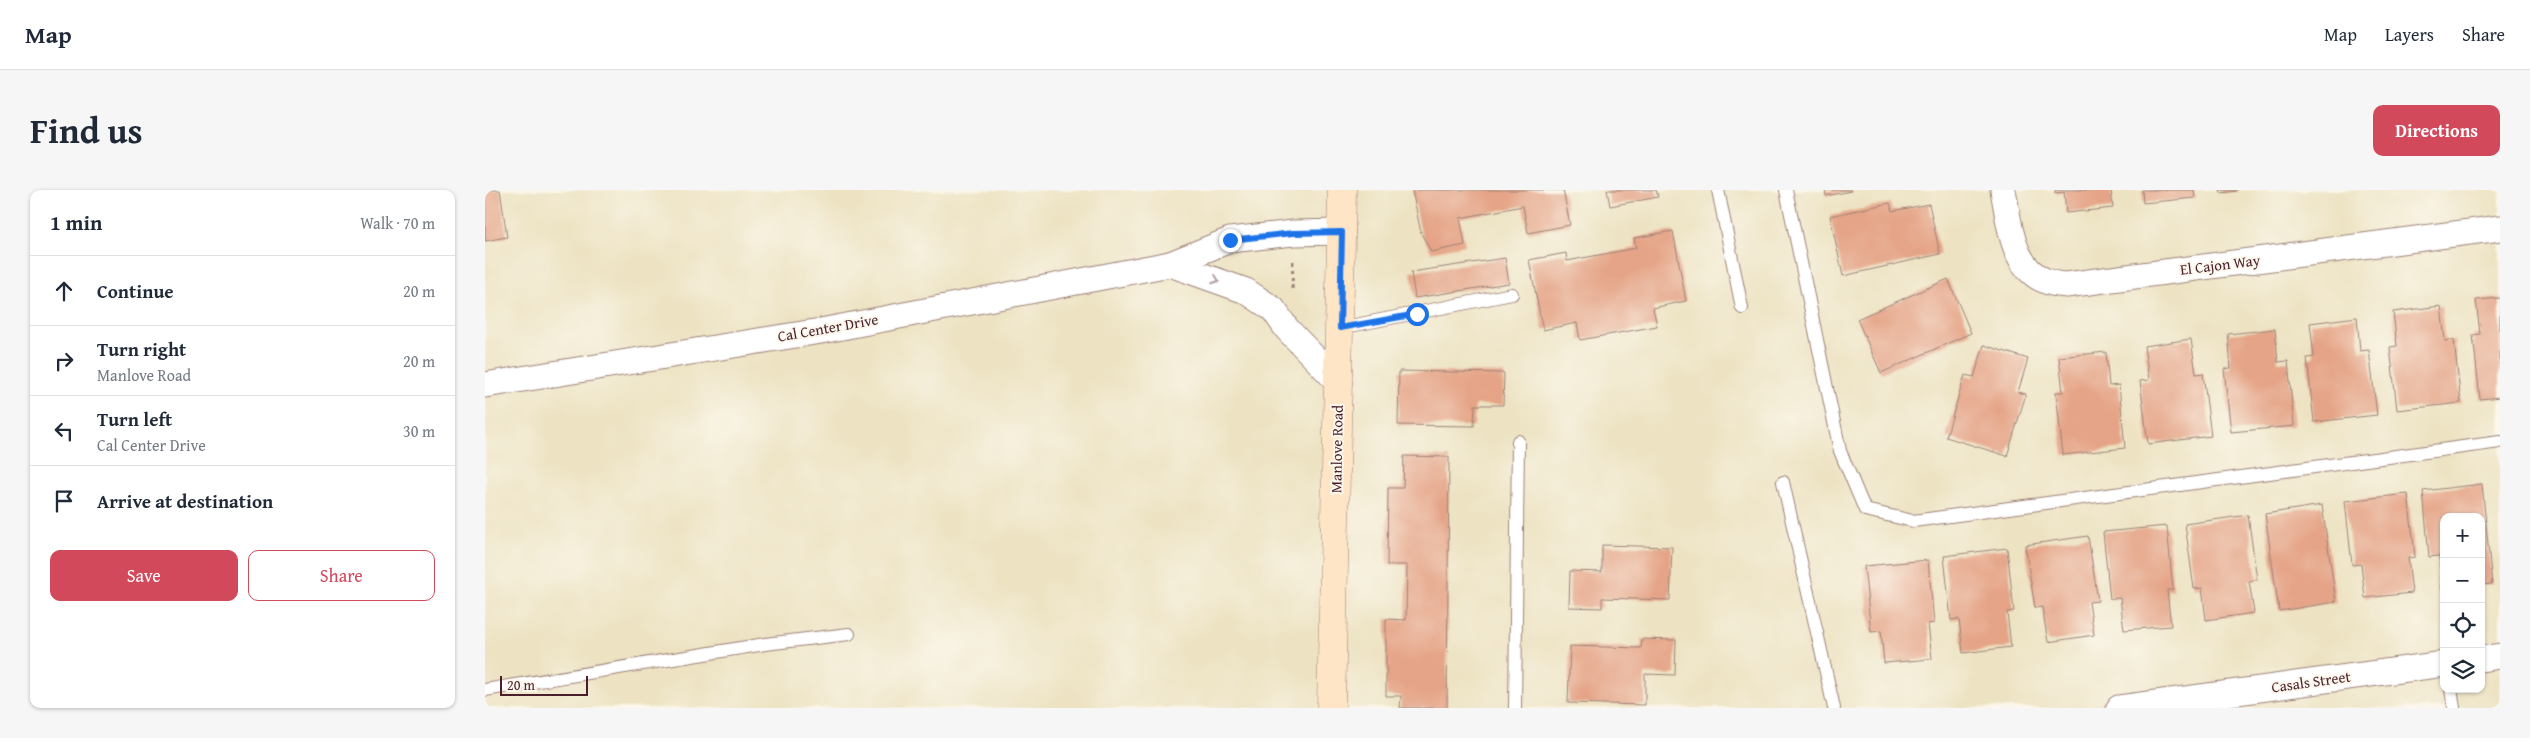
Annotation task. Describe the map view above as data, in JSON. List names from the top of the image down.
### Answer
{
  "streets": {
    "street": [
      "El Cajon Way",
      "Cal Center Drive",
      "Manlove Road",
      "Casals Street"
    ]
  },
  "crossings": [
    ["Cal Center Drive", "Manlove Road"]
  ],
  "scale_bar": "20 m",
  "page": {
    "header": "Map",
    "nav": ["Map", "Layers", "Share"],
    "title": "Find us",
    "buttons": [
      "Directions",
      ["Save", "Share"]
    ],
    "heading": ["1 min", "Walk · 70 m"],
    "list": [
      ["Continue", "20 m"],
      ["Turn right", "Manlove Road", "20 m"],
      ["Turn left", "Cal Center Drive", "30 m"],
      "Arrive at destination"
    ],
    "map_buttons": ["+", "−"],
    "scale": "20 m"
  }
}
